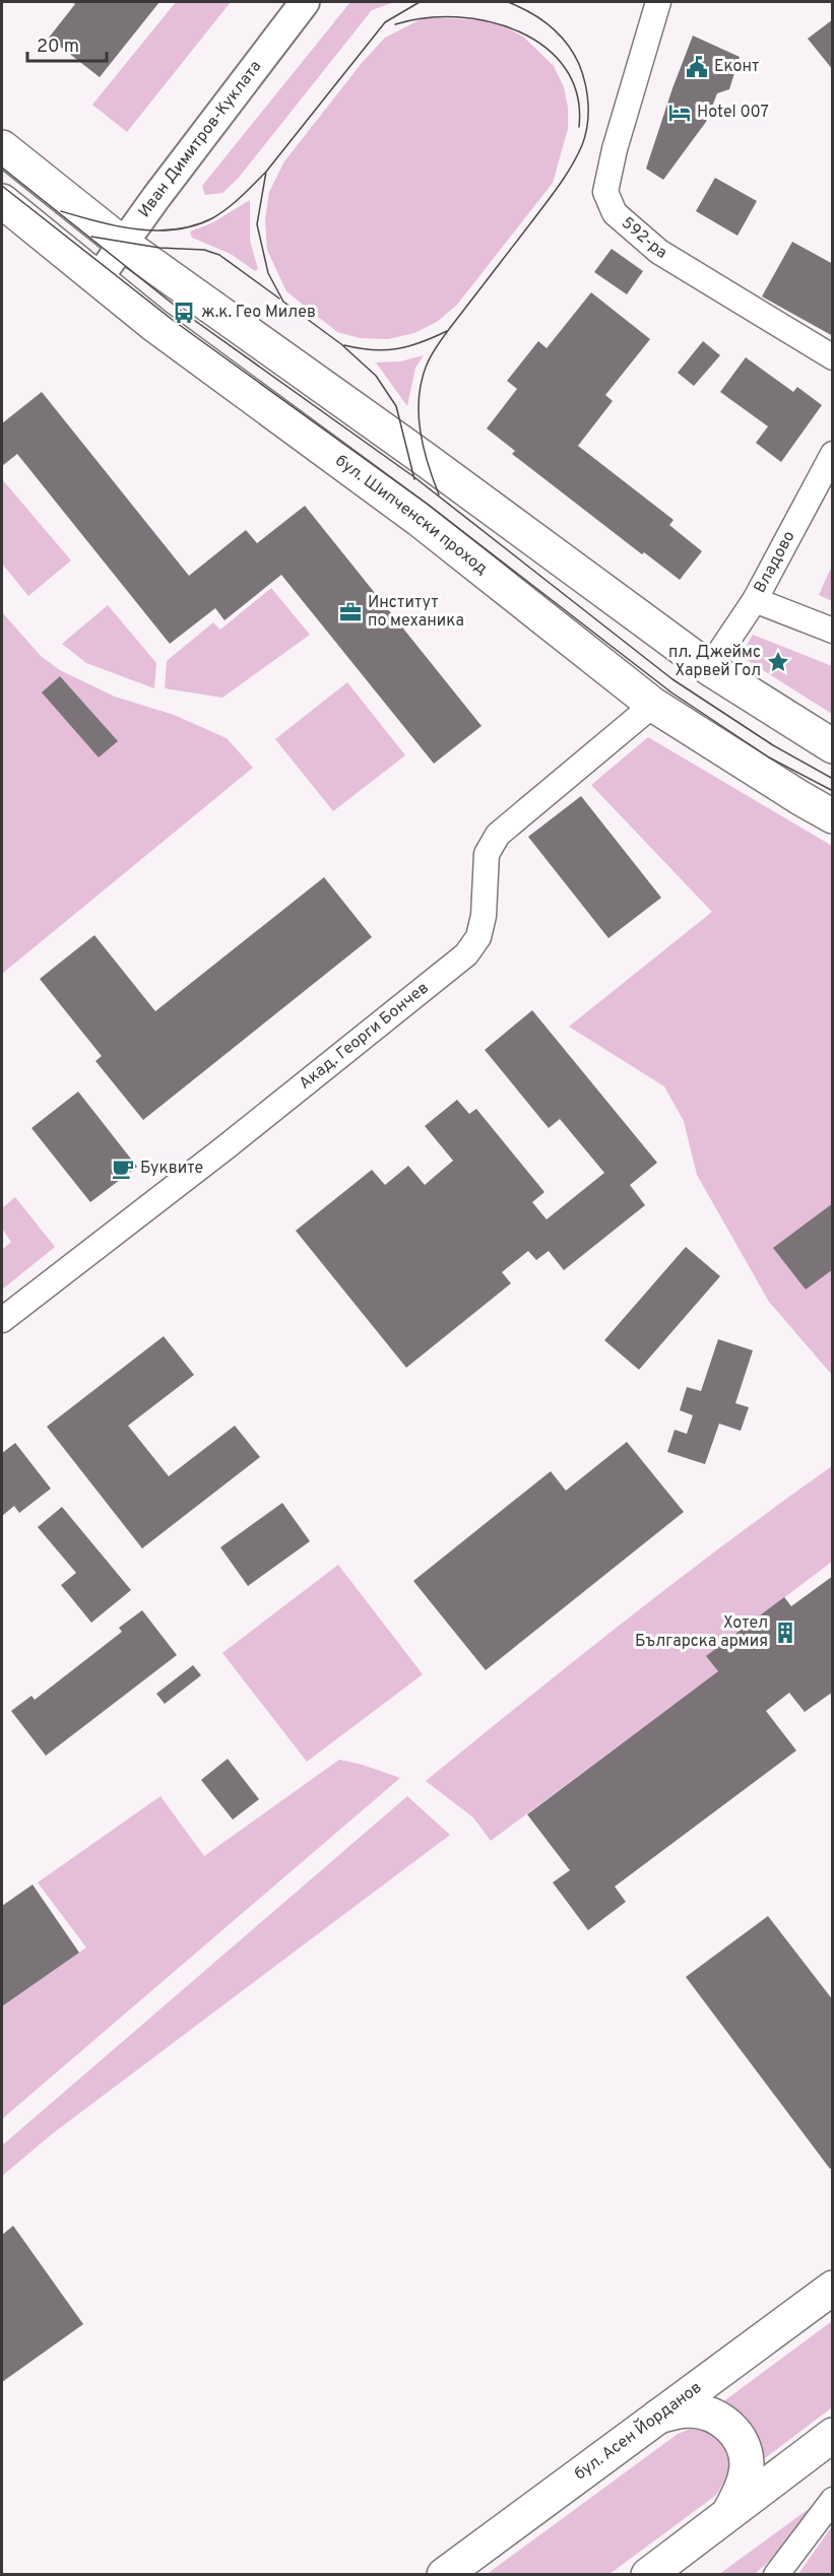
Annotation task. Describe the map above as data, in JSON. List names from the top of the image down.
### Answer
{
  "streets": {
    "main road": ["бул. Шипченски проход", "бул. Асен Йорданов"],
    "street": [
      "Иван Димитров-Куклата",
      "592-ра",
      "Владово",
      "Акад. Георги Бончев"
    ]
  },
  "crossings": [
    ["Иван Димитров-Куклата", "бул. Шипченски проход"],
    ["бул. Шипченски проход", "Акад. Георги Бончев"]
  ],
  "places": {
    "public building": ["Еконт"],
    "hotel": ["Hotel 007"],
    "bus stop": ["ж.к. Гео Милев"],
    "office": ["Институт по механика"],
    "place": ["пл. Джеймс Харвей Гол"],
    "cafe": ["Буквите"],
    "building": ["Хотел Българска армия"]
  },
  "scale_bar": "20 m"
}
